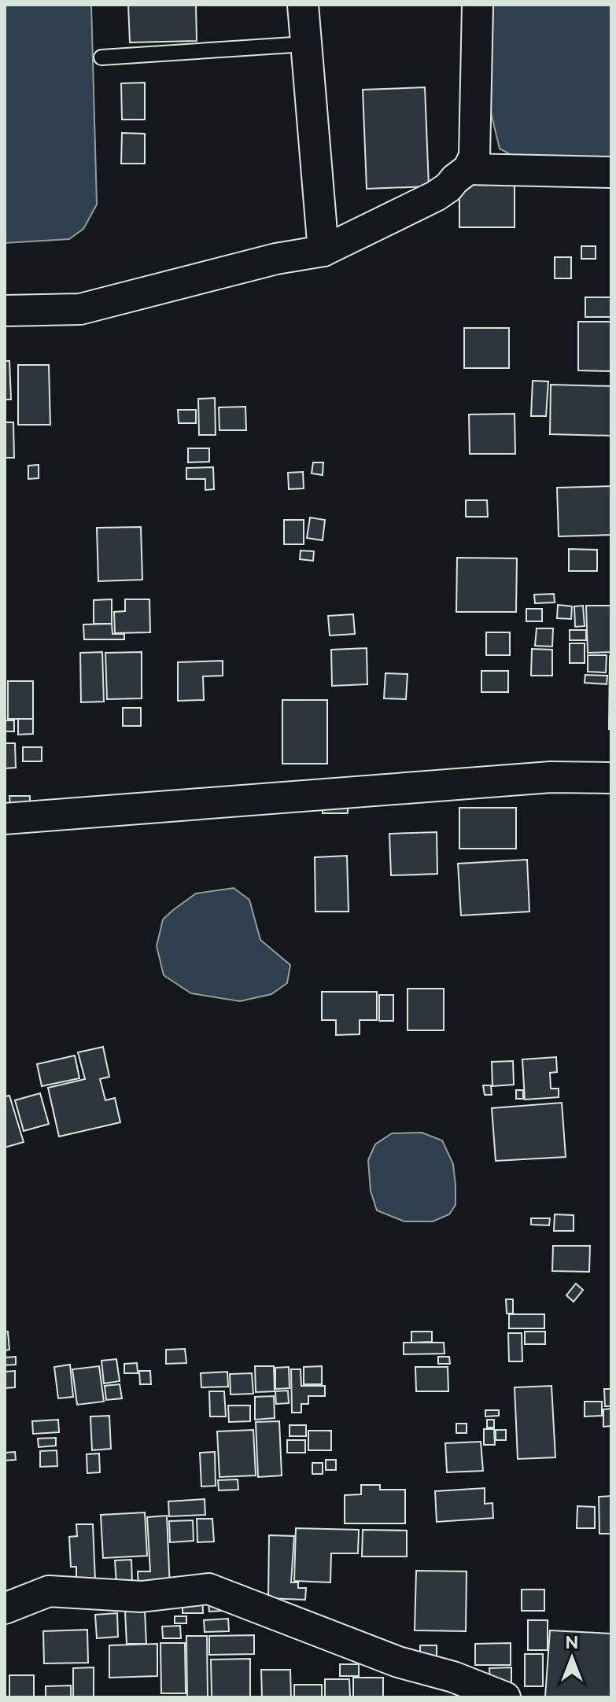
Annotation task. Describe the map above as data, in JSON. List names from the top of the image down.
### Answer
{
  "north": "top"
}
